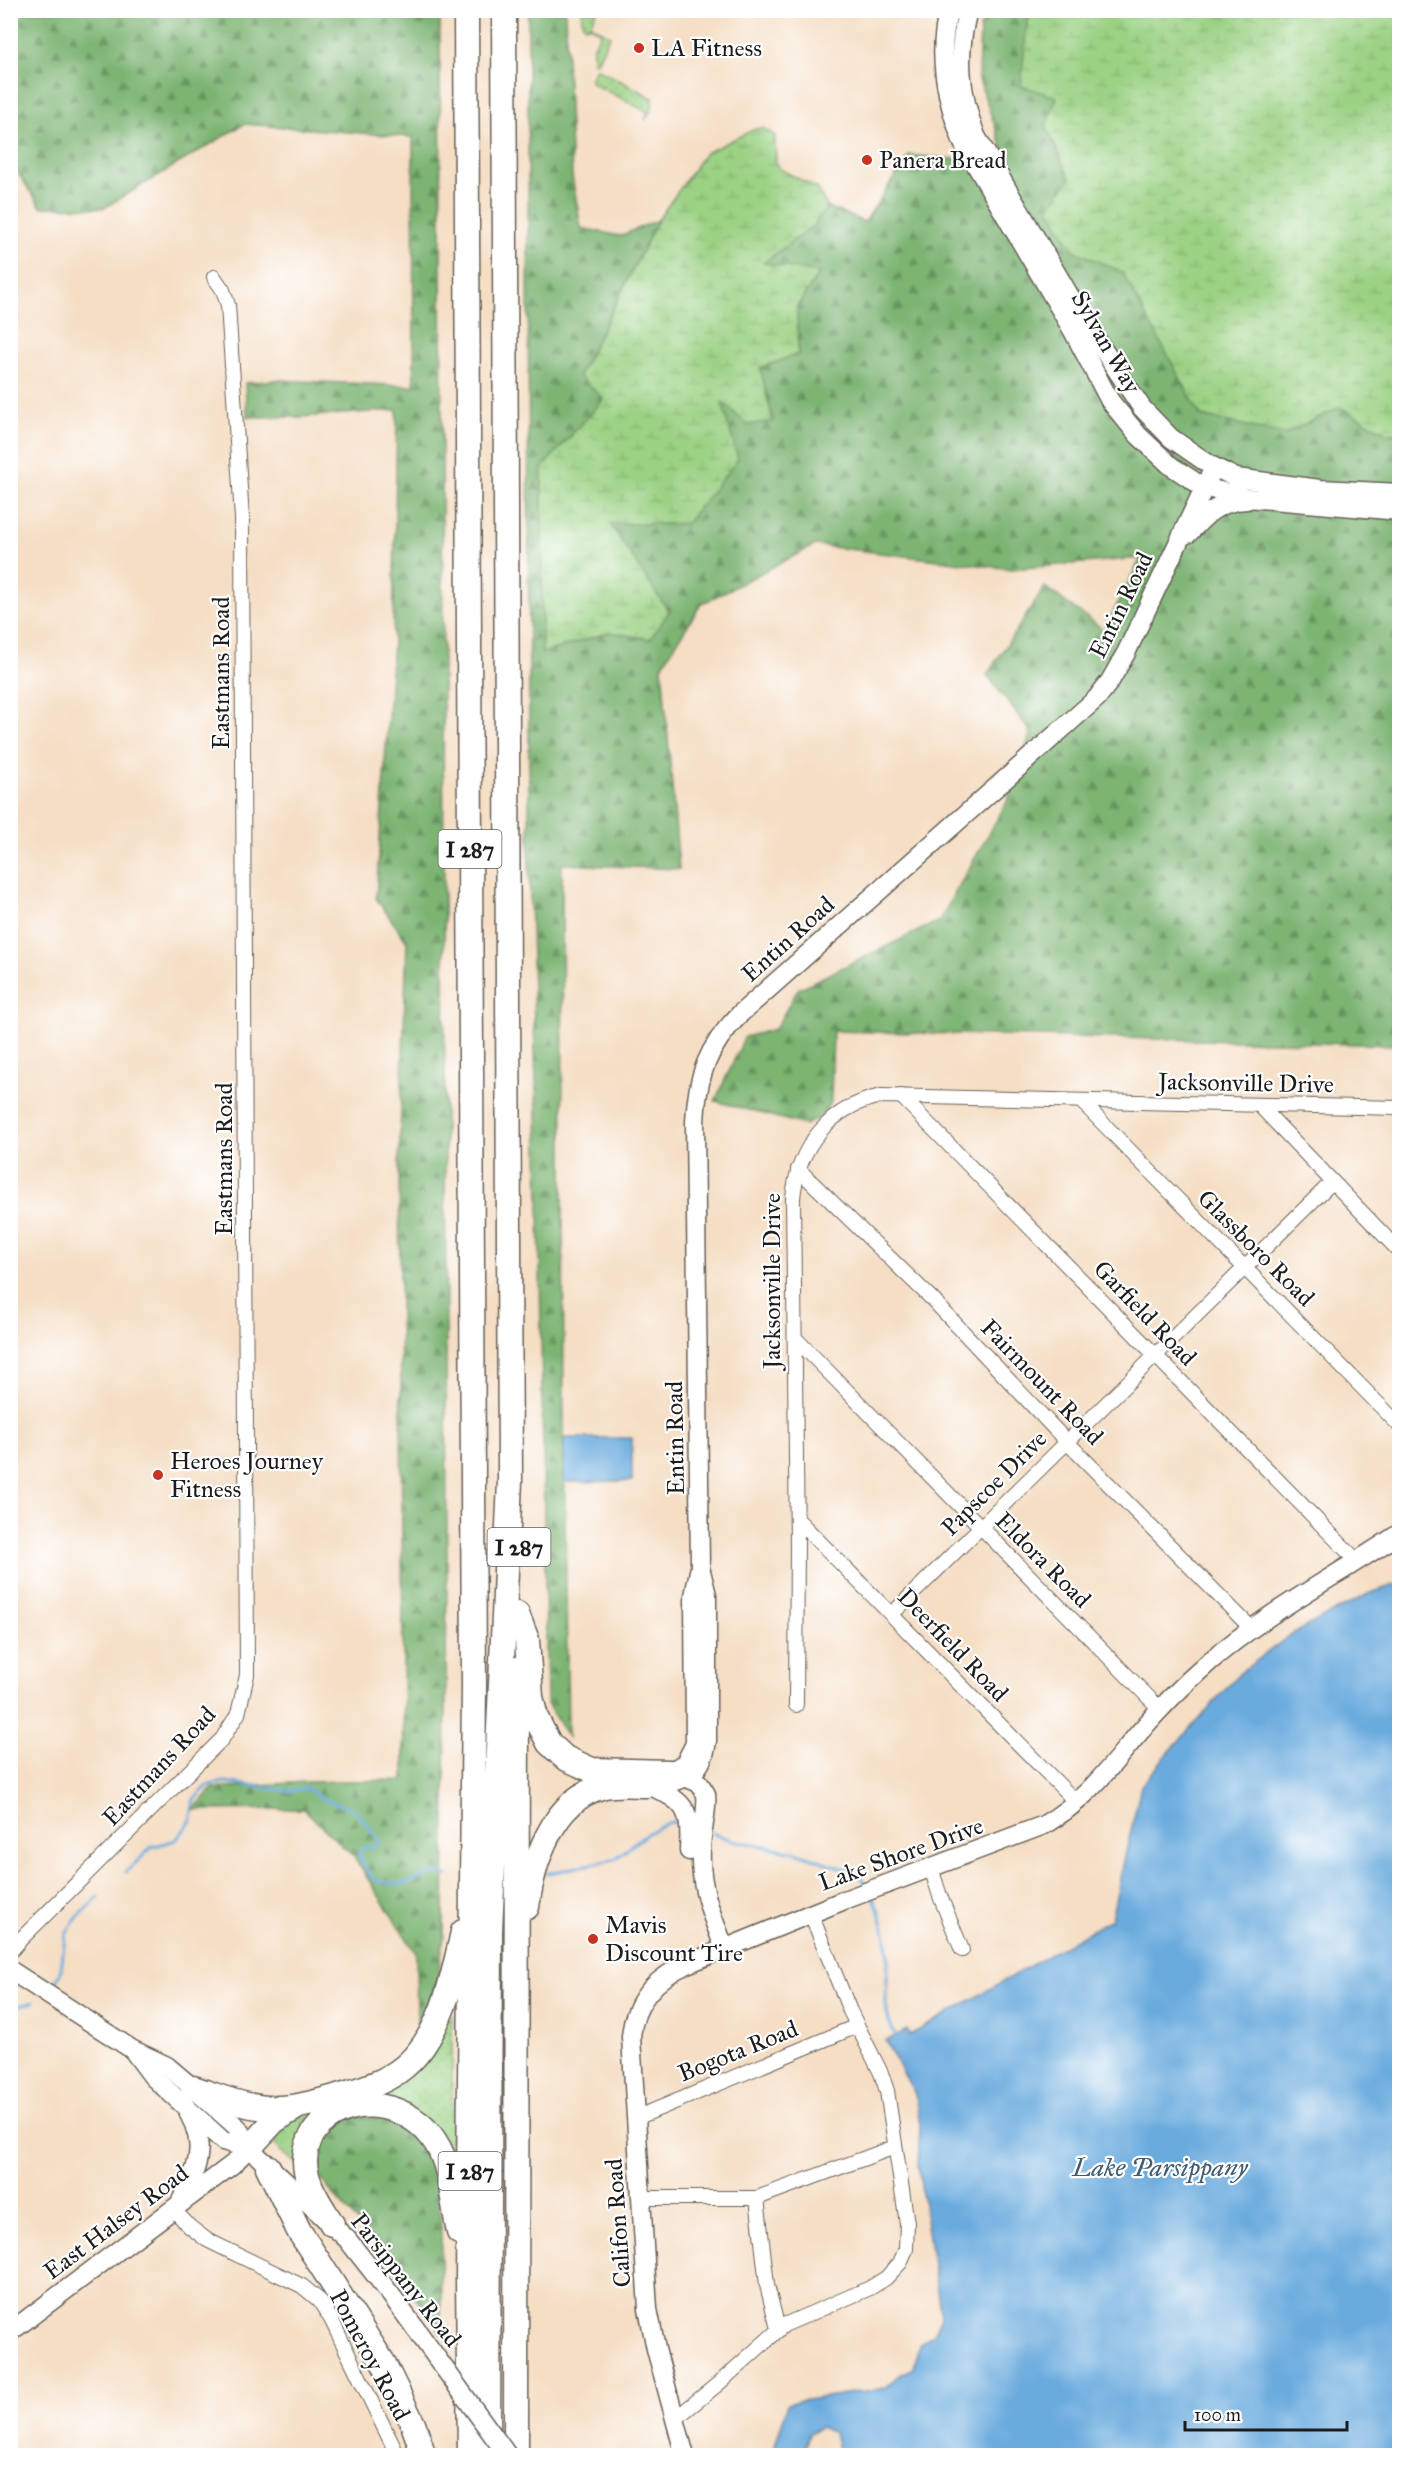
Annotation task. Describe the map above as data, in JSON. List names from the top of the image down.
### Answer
{
  "streets": {
    "highway": ["I 287"],
    "street": [
      "Sylvan Way",
      "Entin Road",
      "Eastmans Road",
      "Jacksonville Drive",
      "Glassboro Road",
      "Garfield Road",
      "Fairmount Road",
      "Papscoe Drive",
      "Eldora Road",
      "Deerfield Road",
      "Lake Shore Drive",
      "Bogota Road",
      "East Halsey Road",
      "Califon Road",
      "Parsippany Road",
      "Pomeroy Road"
    ]
  },
  "crossings": [
    ["Sylvan Way", "Entin Road"],
    ["Jacksonville Drive", "Glassboro Road"],
    ["Jacksonville Drive", "Garfield Road"],
    ["Jacksonville Drive", "Fairmount Road"],
    ["Jacksonville Drive", "Eldora Road"],
    ["Jacksonville Drive", "Deerfield Road"],
    ["Glassboro Road", "Papscoe Drive"],
    ["Garfield Road", "Papscoe Drive"],
    ["Garfield Road", "Lake Shore Drive"],
    ["Fairmount Road", "Papscoe Drive"],
    ["Fairmount Road", "Lake Shore Drive"],
    ["Papscoe Drive", "Eldora Road"],
    ["Papscoe Drive", "Deerfield Road"],
    ["Eldora Road", "Lake Shore Drive"],
    ["Deerfield Road", "Lake Shore Drive"],
    ["Lake Shore Drive", "Bogota Road"],
    ["Lake Shore Drive", "Califon Road"],
    ["Bogota Road", "Califon Road"],
    ["East Halsey Road", "Parsippany Road"],
    ["East Halsey Road", "Pomeroy Road"]
  ],
  "water": ["Lake Parsippany"],
  "places": [
    "LA Fitness",
    "Panera Bread",
    "Heroes Journey Fitness",
    "Mavis Discount Tire"
  ],
  "scale_bar": "100 m"
}
